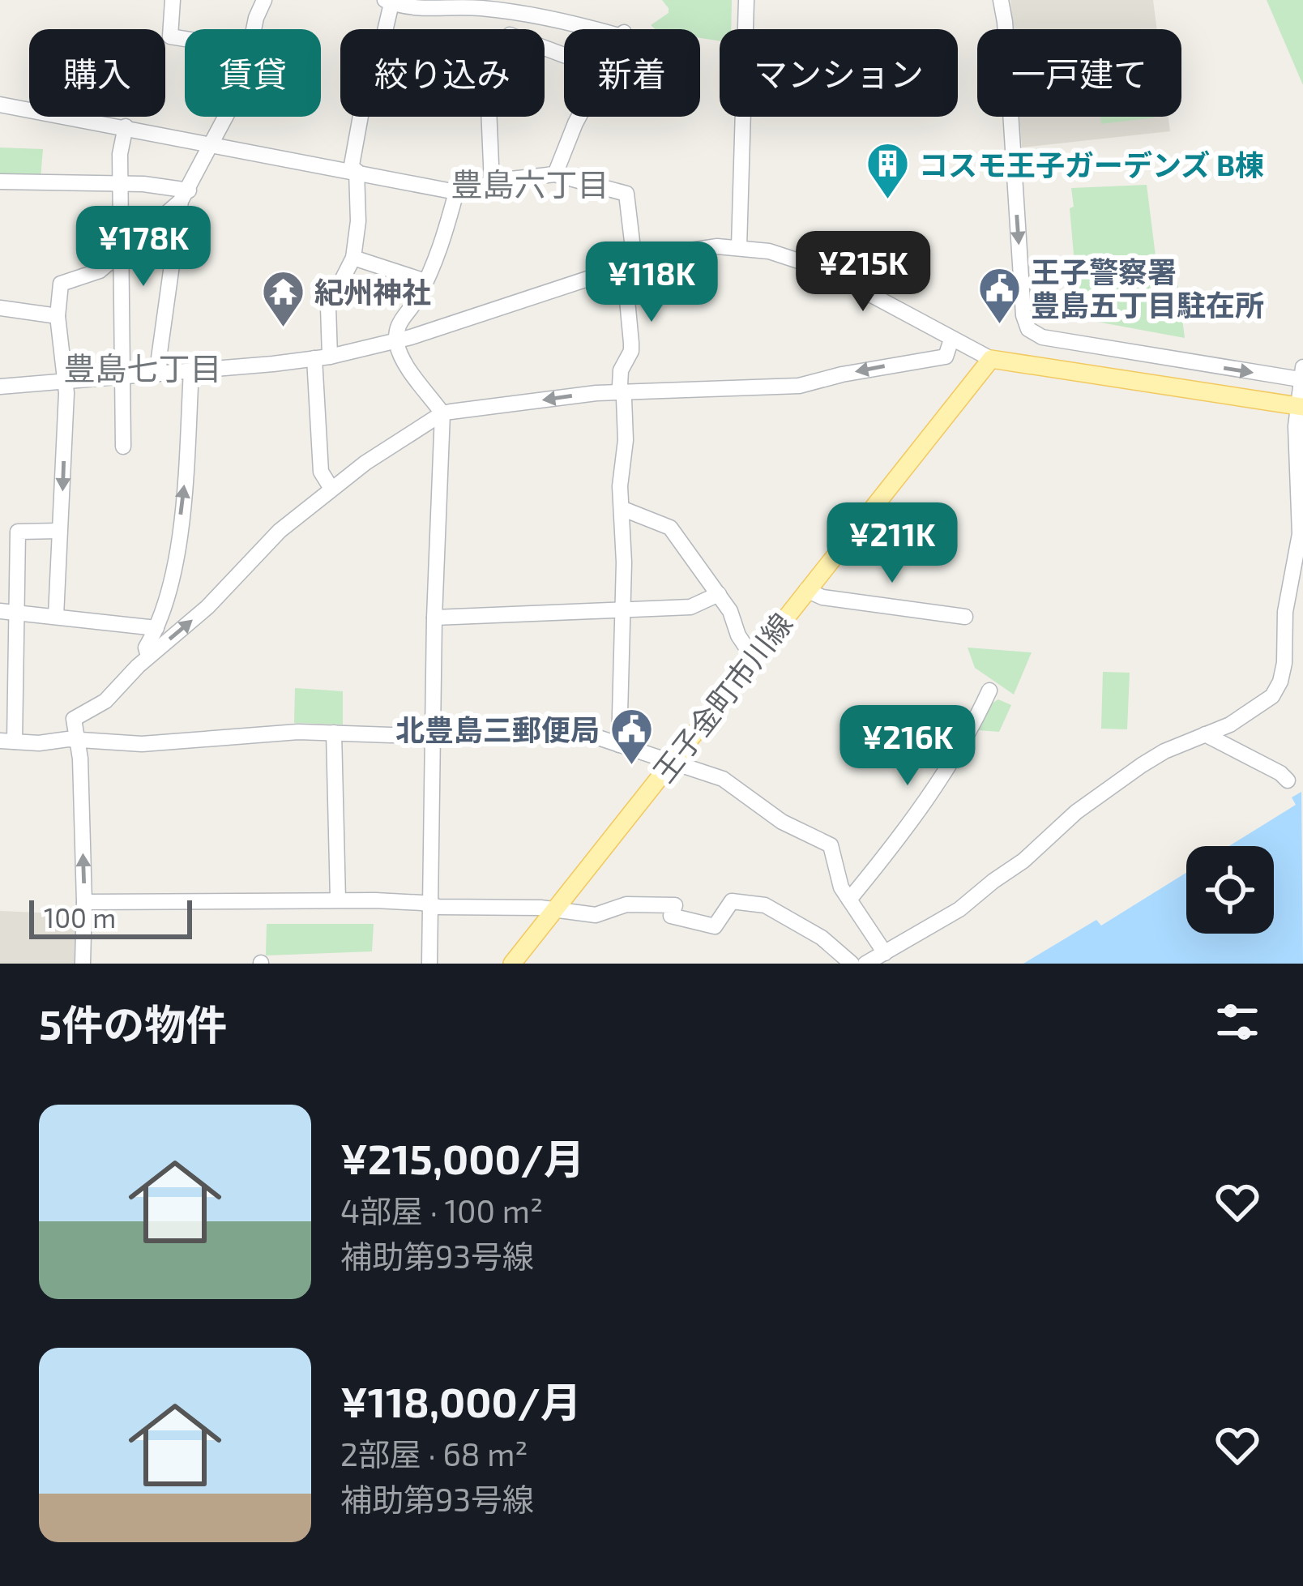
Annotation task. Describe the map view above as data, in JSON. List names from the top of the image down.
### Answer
{
  "streets": {
    "main road": ["王子金町市川線"]
  },
  "districts": ["豊島六丁目", "豊島七丁目"],
  "places": {
    "building": ["コスモ王子ガーデンズ B棟"],
    "public building": ["王子警察署 豊島五丁目駐在所", "北豊島三郵便局"],
    "temple": ["紀州神社"]
  },
  "scale_bar": "100 m",
  "page": {
    "chip": [
      "購入",
      "賃貸",
      "絞り込み",
      "新着",
      "マンション",
      "一戸建て"
    ],
    "price": [
      "¥178K",
      "¥215K",
      "¥118K",
      "¥211K",
      "¥216K"
    ],
    "scale": "100 m",
    "heading": "5件の物件",
    "list": [
      {
        "name": "¥215,000/月",
        "note": "4部屋 · 100 m² · 補助第93号線"
      },
      {
        "name": "¥118,000/月",
        "note": "2部屋 · 68 m² · 補助第93号線"
      }
    ]
  }
}
